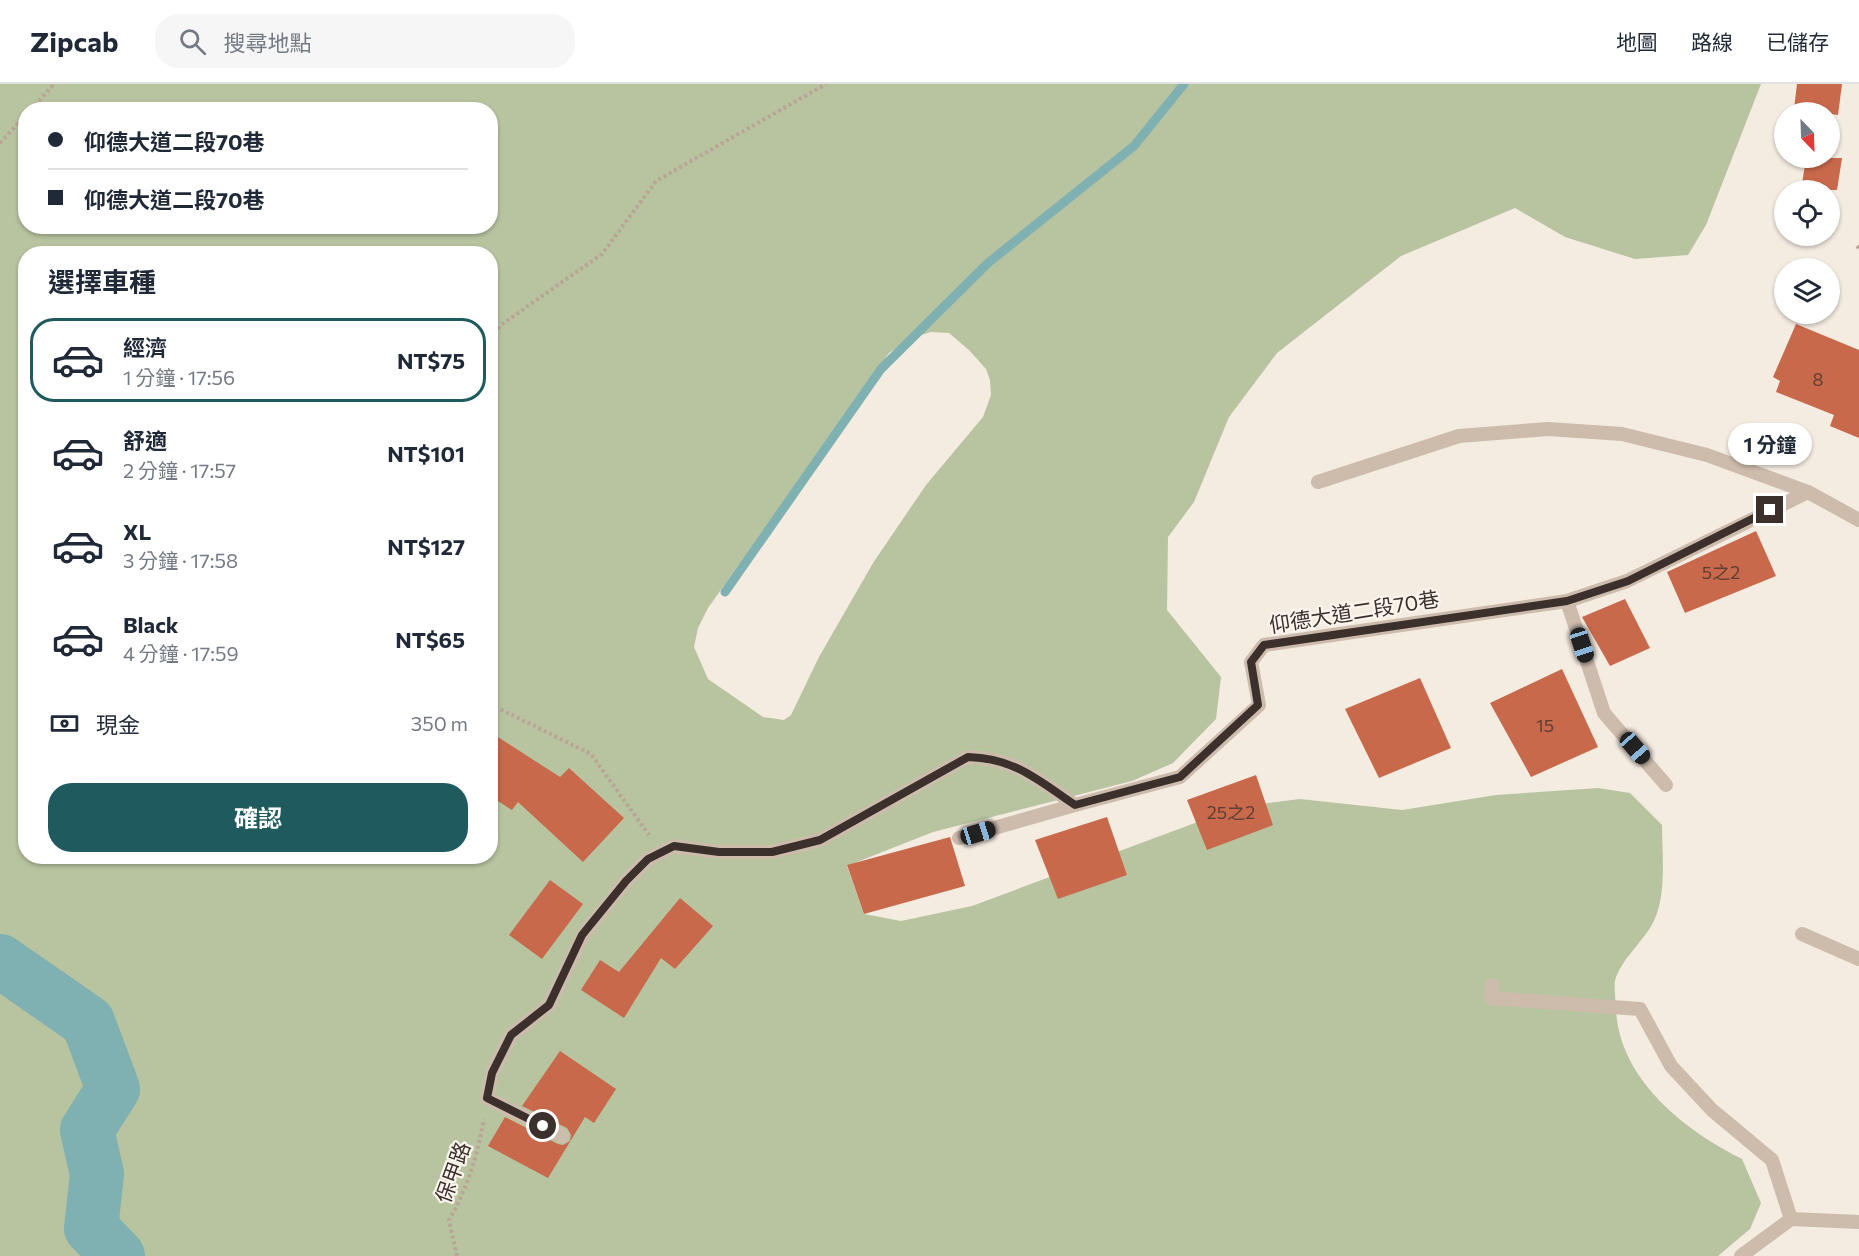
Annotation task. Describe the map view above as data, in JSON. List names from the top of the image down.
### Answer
{
  "streets": {
    "lane": ["仰德大道二段70巷"],
    "path": ["保甲路"]
  },
  "house_numbers": [
    "8",
    "5之2",
    "15",
    "25之2"
  ],
  "north": "bottom right",
  "page": {
    "header": "Zipcab",
    "search": "搜尋地點",
    "nav": ["地圖", "路線", "已儲存"],
    "banner": ["仰德大道二段70巷", "仰德大道二段70巷"],
    "heading": "選擇車種",
    "list": [
      {
        "name": "經濟",
        "note": "1 分鐘 · 17:56",
        "value": "NT$75"
      },
      {
        "name": "舒適",
        "note": "2 分鐘 · 17:57",
        "value": "NT$101"
      },
      {
        "name": "XL",
        "note": "3 分鐘 · 17:58",
        "value": "NT$127"
      },
      {
        "name": "Black",
        "note": "4 分鐘 · 17:59",
        "value": "NT$65"
      }
    ],
    "bubble": "1 分鐘",
    "pay": ["現金", "350 m"],
    "buttons": "確認"
  }
}
